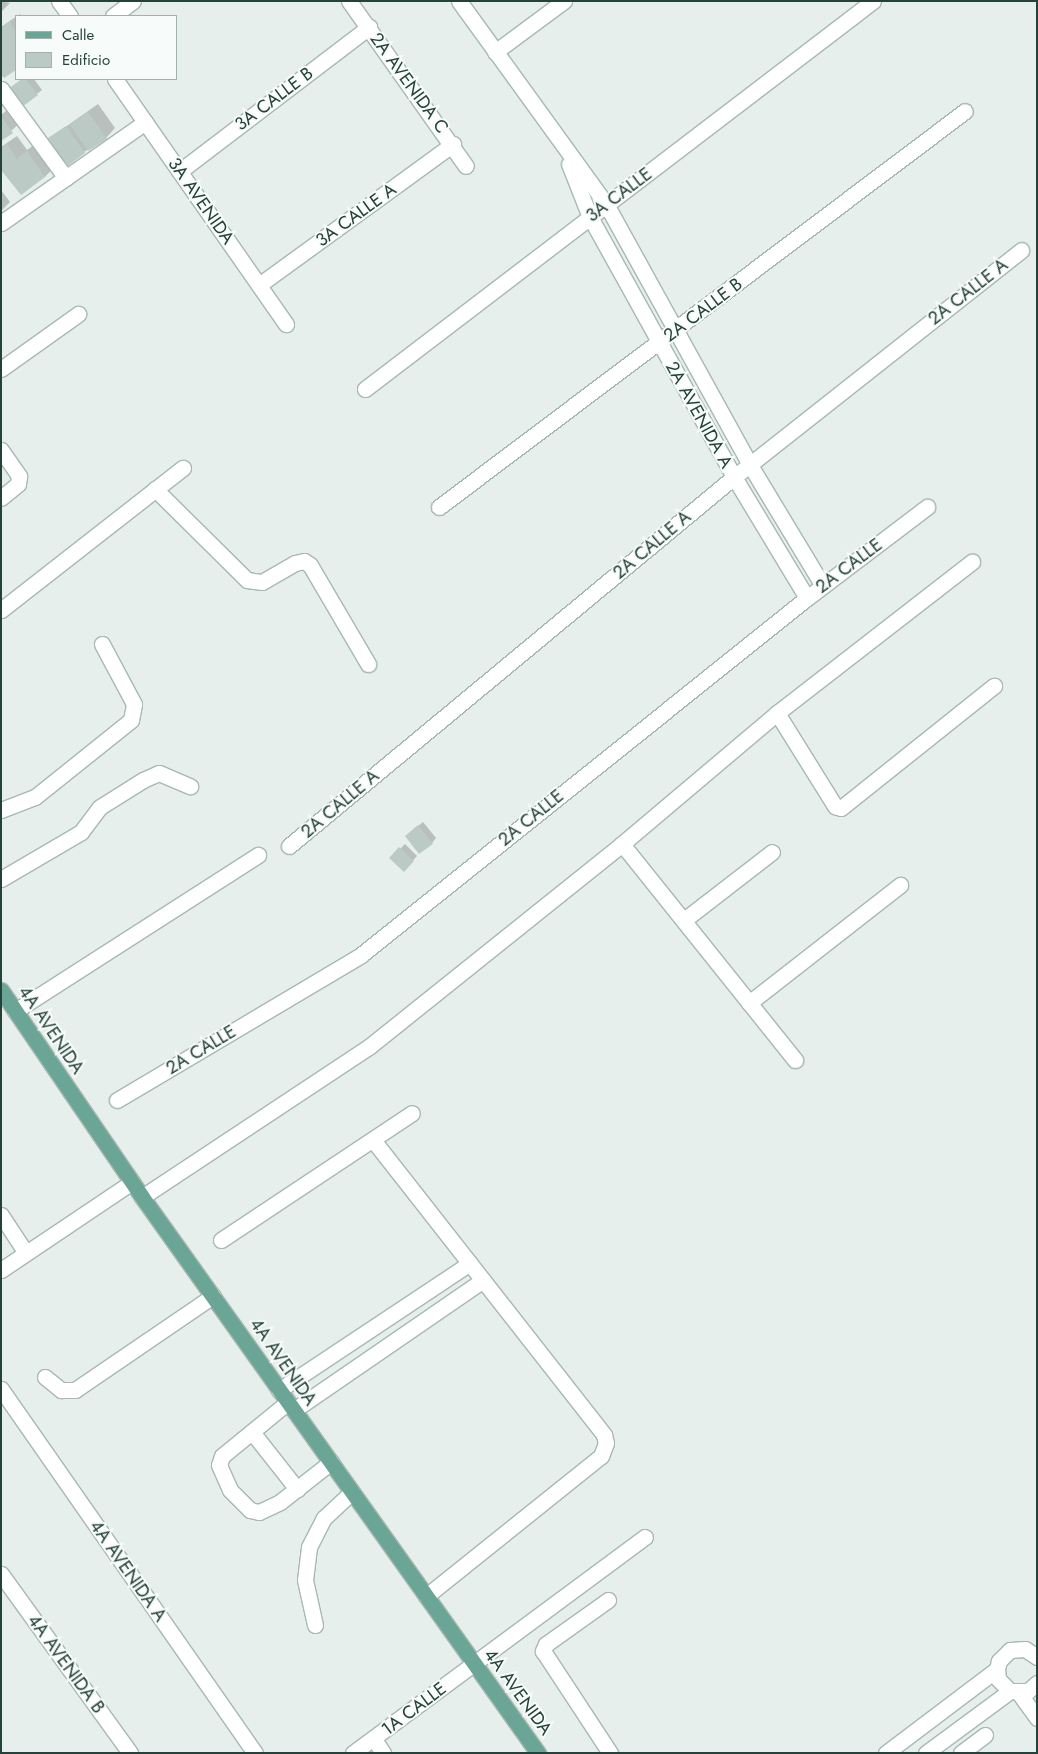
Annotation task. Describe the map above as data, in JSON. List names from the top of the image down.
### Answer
{
  "streets": {
    "main road": ["4A AVENIDA"],
    "street": [
      "2A AVENIDA C",
      "3A CALLE B",
      "3A CALLE",
      "3A AVENIDA",
      "3A CALLE A",
      "2A CALLE A",
      "2A CALLE B",
      "2A AVENIDA A",
      "2A CALLE",
      "4A AVENIDA A",
      "4A AVENIDA B",
      "1A CALLE"
    ]
  },
  "crossings": [
    ["2A AVENIDA C", "3A CALLE B"],
    ["2A AVENIDA C", "3A CALLE A"],
    ["3A CALLE B", "3A AVENIDA"],
    ["3A CALLE", "2A AVENIDA A"],
    ["3A AVENIDA", "3A CALLE A"],
    ["2A CALLE A", "2A AVENIDA A"],
    ["2A CALLE B", "2A AVENIDA A"],
    ["2A AVENIDA A", "2A CALLE"],
    ["4A AVENIDA", "1A CALLE"]
  ],
  "legend": ["Calle", "Edificio"]
}
